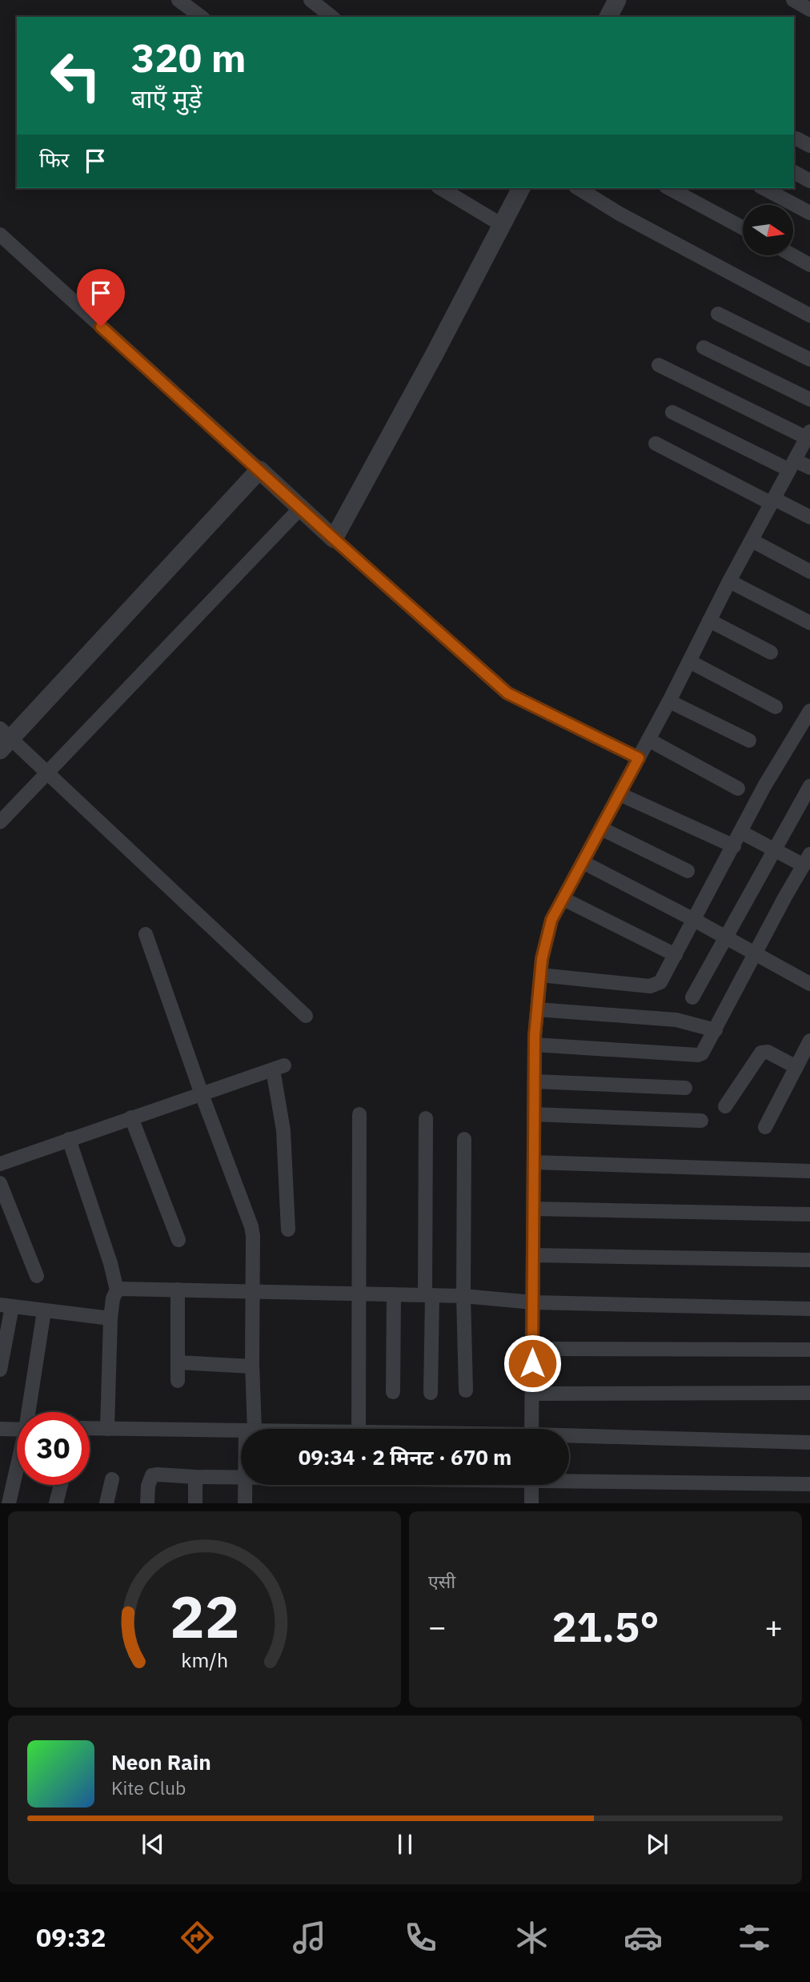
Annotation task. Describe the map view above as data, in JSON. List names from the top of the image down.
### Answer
{
  "north": "right",
  "page": {
    "turn": ["320 m", "बाएँ मुड़ें"],
    "then": "फिर",
    "limit": "30",
    "trip": "09:34 · 2 मिनट · 670 m",
    "tile": "एसी",
    "heat": ["−", "21.5°", "+"],
    "song": ["Neon Rain", "Kite Club"],
    "tabs": "09:32",
    "gauge": ["22", "km/h"]
  }
}
